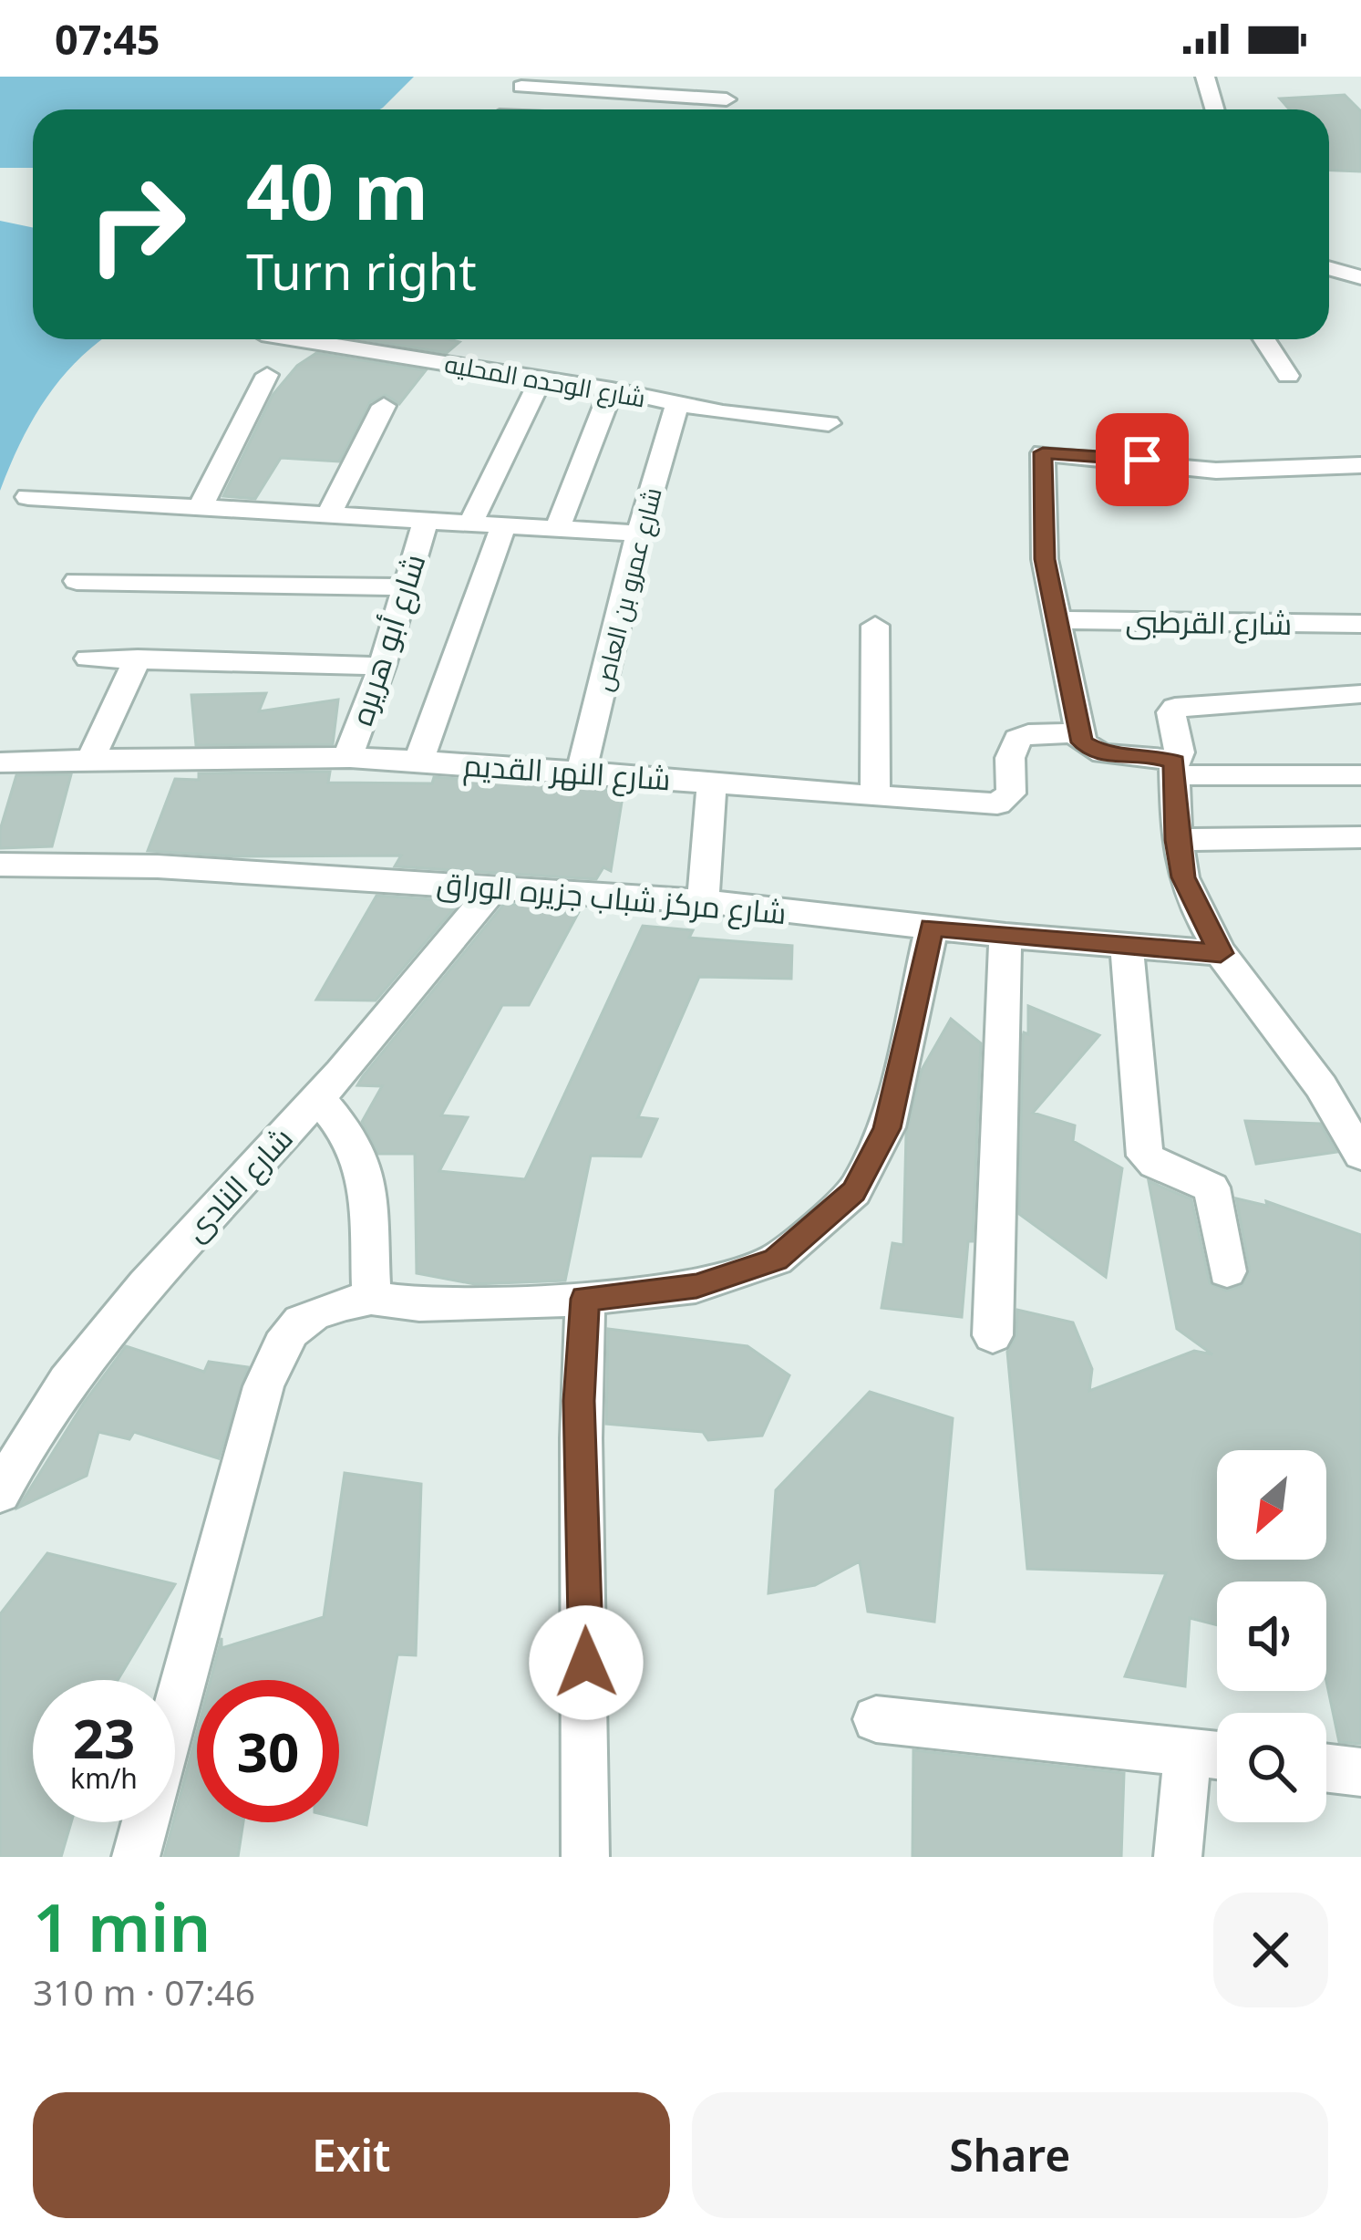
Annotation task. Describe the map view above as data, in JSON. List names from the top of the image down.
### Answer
{
  "streets": {
    "street": [
      "شارع الوحده المحليه",
      "شارع عمرو بن العاص",
      "شارع القرطبى",
      "شارع أبو هريره",
      "شارع النهر القديم",
      "شارع مركز شباب جزيره الوراق",
      "شارع النادى"
    ]
  },
  "crossings": [
    ["شارع الوحده المحليه", "شارع عمرو بن العاص"],
    ["شارع عمرو بن العاص", "شارع النهر القديم"],
    ["شارع أبو هريره", "شارع النهر القديم"],
    ["شارع مركز شباب جزيره الوراق", "شارع النادى"]
  ],
  "north": "bottom left",
  "page": {
    "status": "07:45",
    "turn": ["40 m", "Turn right"],
    "speed": "23 km/h",
    "limit": "30",
    "heading": ["1 min", "310 m · 07:46"],
    "buttons": ["Exit", "Share"]
  }
}
